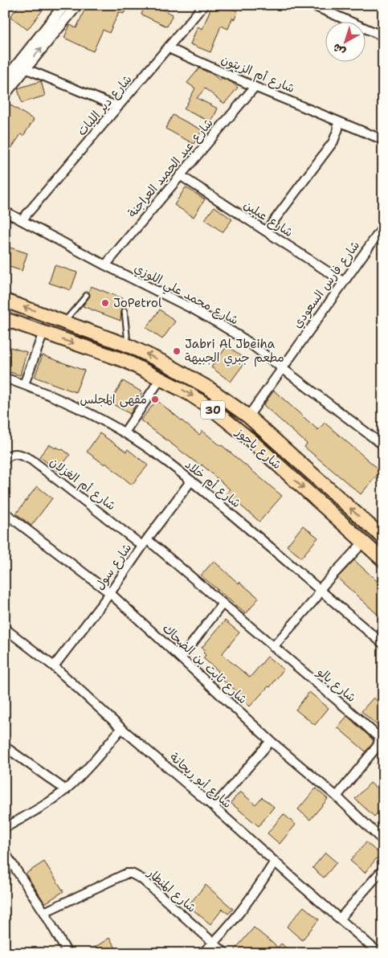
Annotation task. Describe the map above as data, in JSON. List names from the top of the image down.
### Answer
{
  "streets": {
    "main road": ["30", "شارع ياجوز"],
    "street": [
      "شارع أم الزيتون",
      "شارع دير الليات",
      "شارع عبد الحميد العراجنة",
      "شارع عبلين",
      "شارع فارس السعودي",
      "شارع محمد علي اللوزي",
      "شارع أم الغزلان",
      "شارع أم خلاد",
      "شارع سول",
      "شارع ثابت بن الضحاك",
      "شارع يالو",
      "شارع أبو ريحانة",
      "شارع المنطار"
    ]
  },
  "crossings": [
    ["شارع أم الزيتون", "شارع دير الليات"],
    ["شارع أم الزيتون", "شارع عبد الحميد العراجنة"],
    ["شارع دير الليات", "شارع محمد علي اللوزي"],
    ["شارع عبد الحميد العراجنة", "شارع عبلين"],
    ["شارع عبد الحميد العراجنة", "شارع محمد علي اللوزي"],
    ["شارع عبلين", "شارع فارس السعودي"],
    ["شارع فارس السعودي", "شارع محمد علي اللوزي"],
    ["شارع فارس السعودي", "شارع ياجوز"],
    ["شارع أم الغزلان", "شارع سول"],
    ["شارع أم الغزلان", "شارع يالو"],
    ["شارع أم خلاد", "شارع سول"],
    ["شارع سول", "شارع ثابت بن الضحاك"],
    ["شارع سول", "شارع يالو"],
    ["شارع سول", "شارع أبو ريحانة"],
    ["شارع ثابت بن الضحاك", "شارع يالو"]
  ],
  "places": ["JoPetrol", "Jabri Al Jbeiha مطعم جبري الجبيهة", "مقهى المجلس"],
  "north": "bottom left"
}
